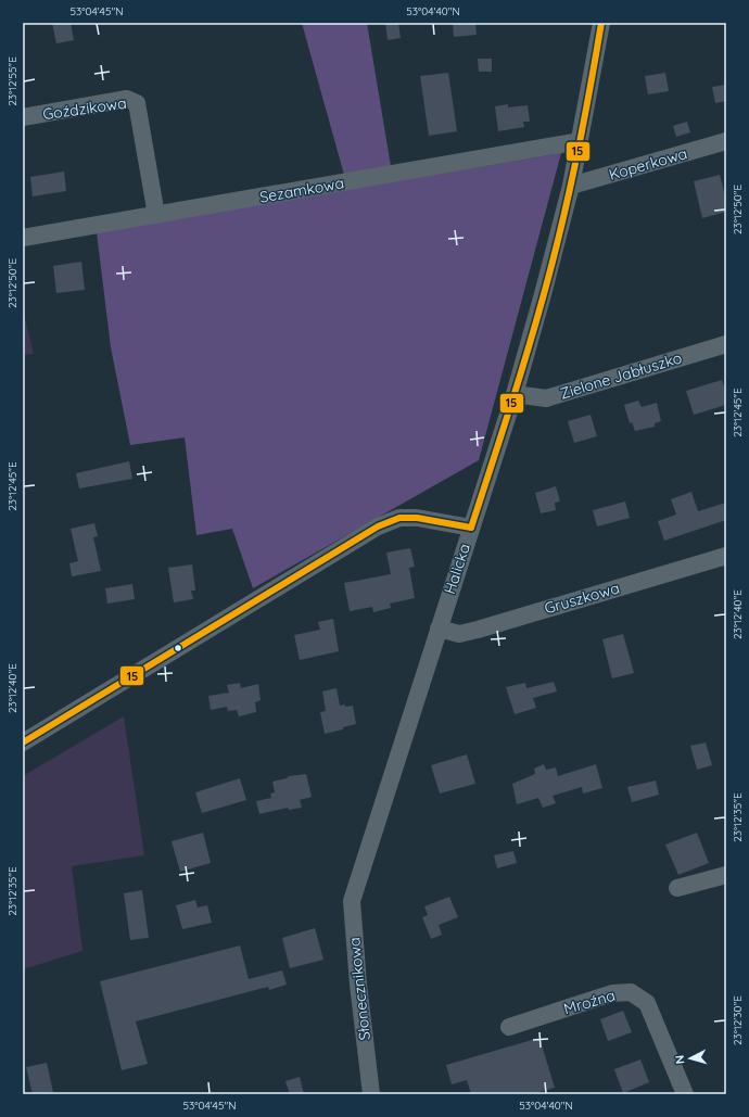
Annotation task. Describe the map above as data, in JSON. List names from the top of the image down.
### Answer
{
  "streets": {
    "street": [
      "Goździkowa",
      "Koperkowa",
      "Sezamkowa",
      "Zielone Jabłuszko",
      "Halicka",
      "Gruszkowa",
      "Słonecznikowa",
      "Mroźna"
    ]
  },
  "crossings": [
    ["Goździkowa", "Sezamkowa"],
    ["Koperkowa", "Halicka"],
    ["Sezamkowa", "Halicka"],
    ["Zielone Jabłuszko", "Halicka"],
    ["Halicka", "Gruszkowa"],
    ["Halicka", "Słonecznikowa"]
  ],
  "lines": ["transit line 15"],
  "north": "left",
  "coordinates": [
    "53°04'45\"N",
    "53°04'40\"N",
    "23°12'55\"E",
    "23°12'50\"E",
    "23°12'45\"E",
    "23°12'40\"E",
    "23°12'35\"E",
    "23°12'30\"E"
  ]
}
